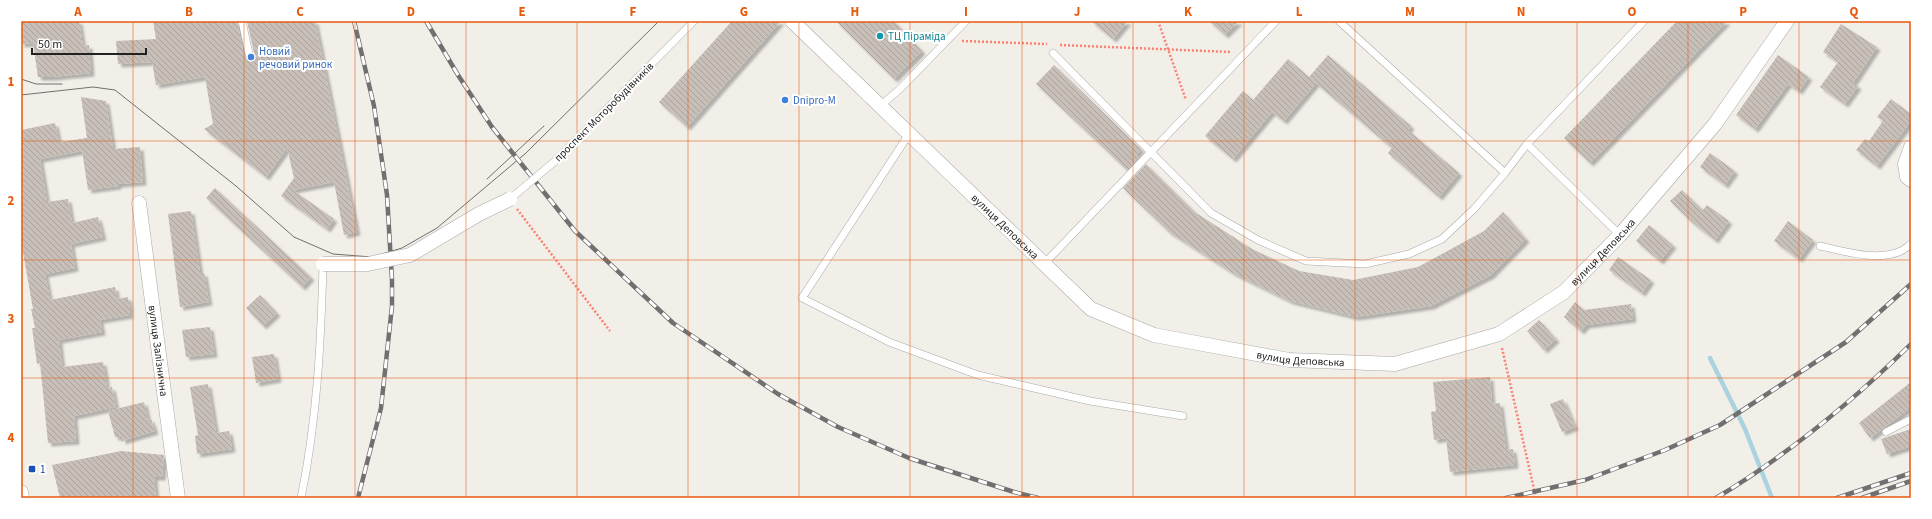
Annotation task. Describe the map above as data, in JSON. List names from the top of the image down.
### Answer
{
  "streets": {
    "street": ["вулиця Деповська", "вулиця Залізнична"],
    "lane": ["проспект Моторобудівників"]
  },
  "places": {
    "other": ["ТЦ Піраміда", "Новий речовий ринок", "Dnipro-M"],
    "transit": ["1"]
  },
  "scale_bar": "50 m",
  "grid": {
    "columns": [
      "A",
      "B",
      "C",
      "D",
      "E",
      "F",
      "G",
      "H",
      "I",
      "J",
      "K",
      "L",
      "M",
      "N",
      "O",
      "P",
      "Q"
    ],
    "rows": [
      "1",
      "2",
      "3",
      "4"
    ]
  }
}
